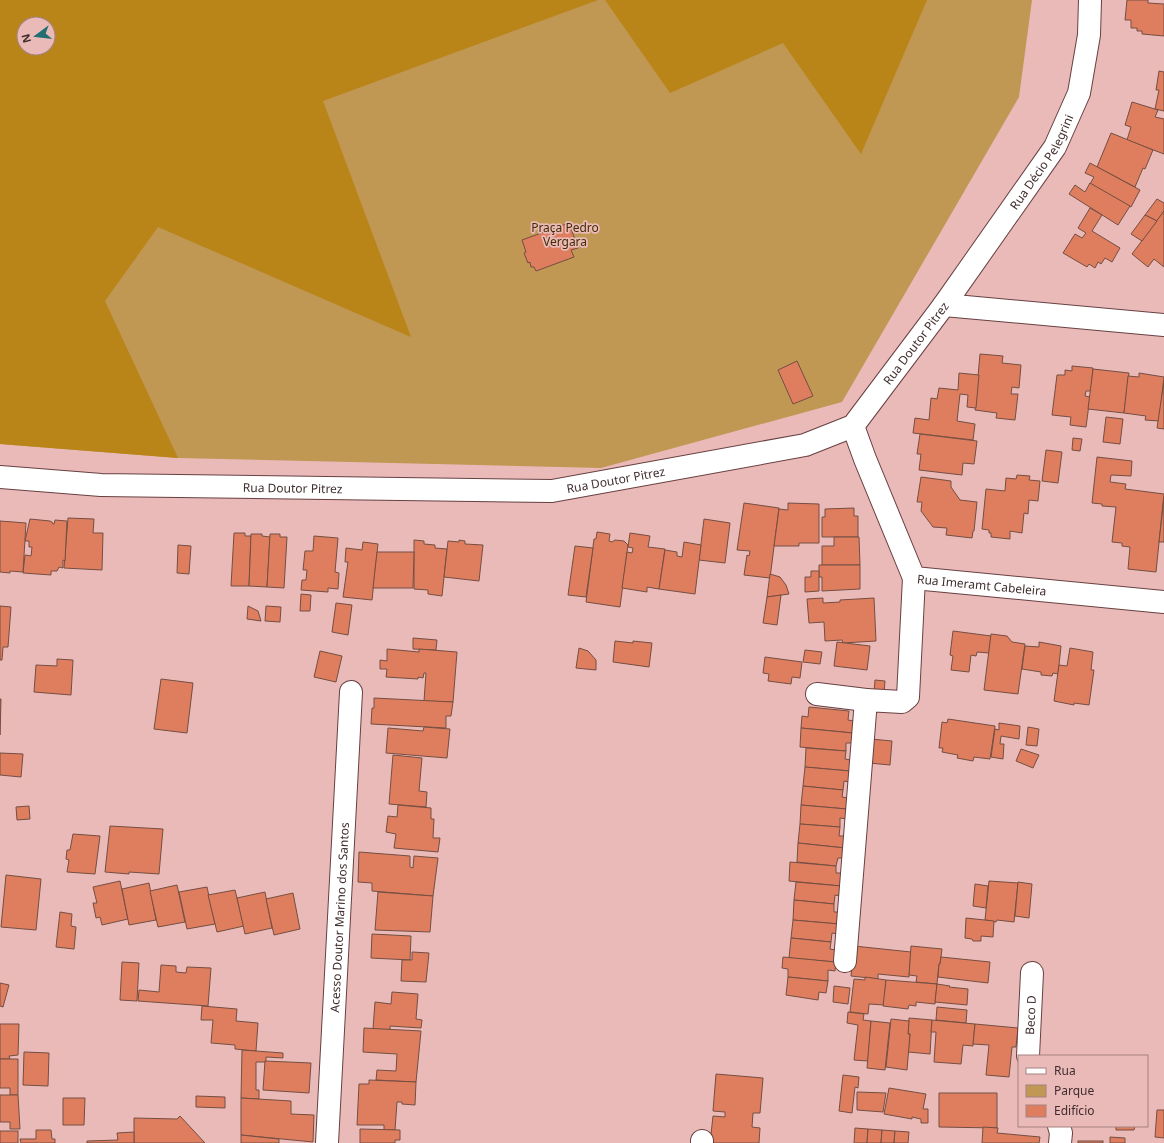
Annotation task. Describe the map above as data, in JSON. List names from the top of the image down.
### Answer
{
  "streets": {
    "street": [
      "Rua Décio Pelegrini",
      "Rua Doutor Pitrez",
      "Rua Imeramt Cabeleira",
      "Acesso Doutor Marino dos Santos",
      "Beco D"
    ]
  },
  "crossings": [
    ["Rua Décio Pelegrini", "Rua Doutor Pitrez"],
    ["Rua Doutor Pitrez", "Rua Imeramt Cabeleira"]
  ],
  "parks": ["Praça Pedro Vergara"],
  "legend": ["Rua", "Parque", "Edifício"],
  "north": "left"
}
